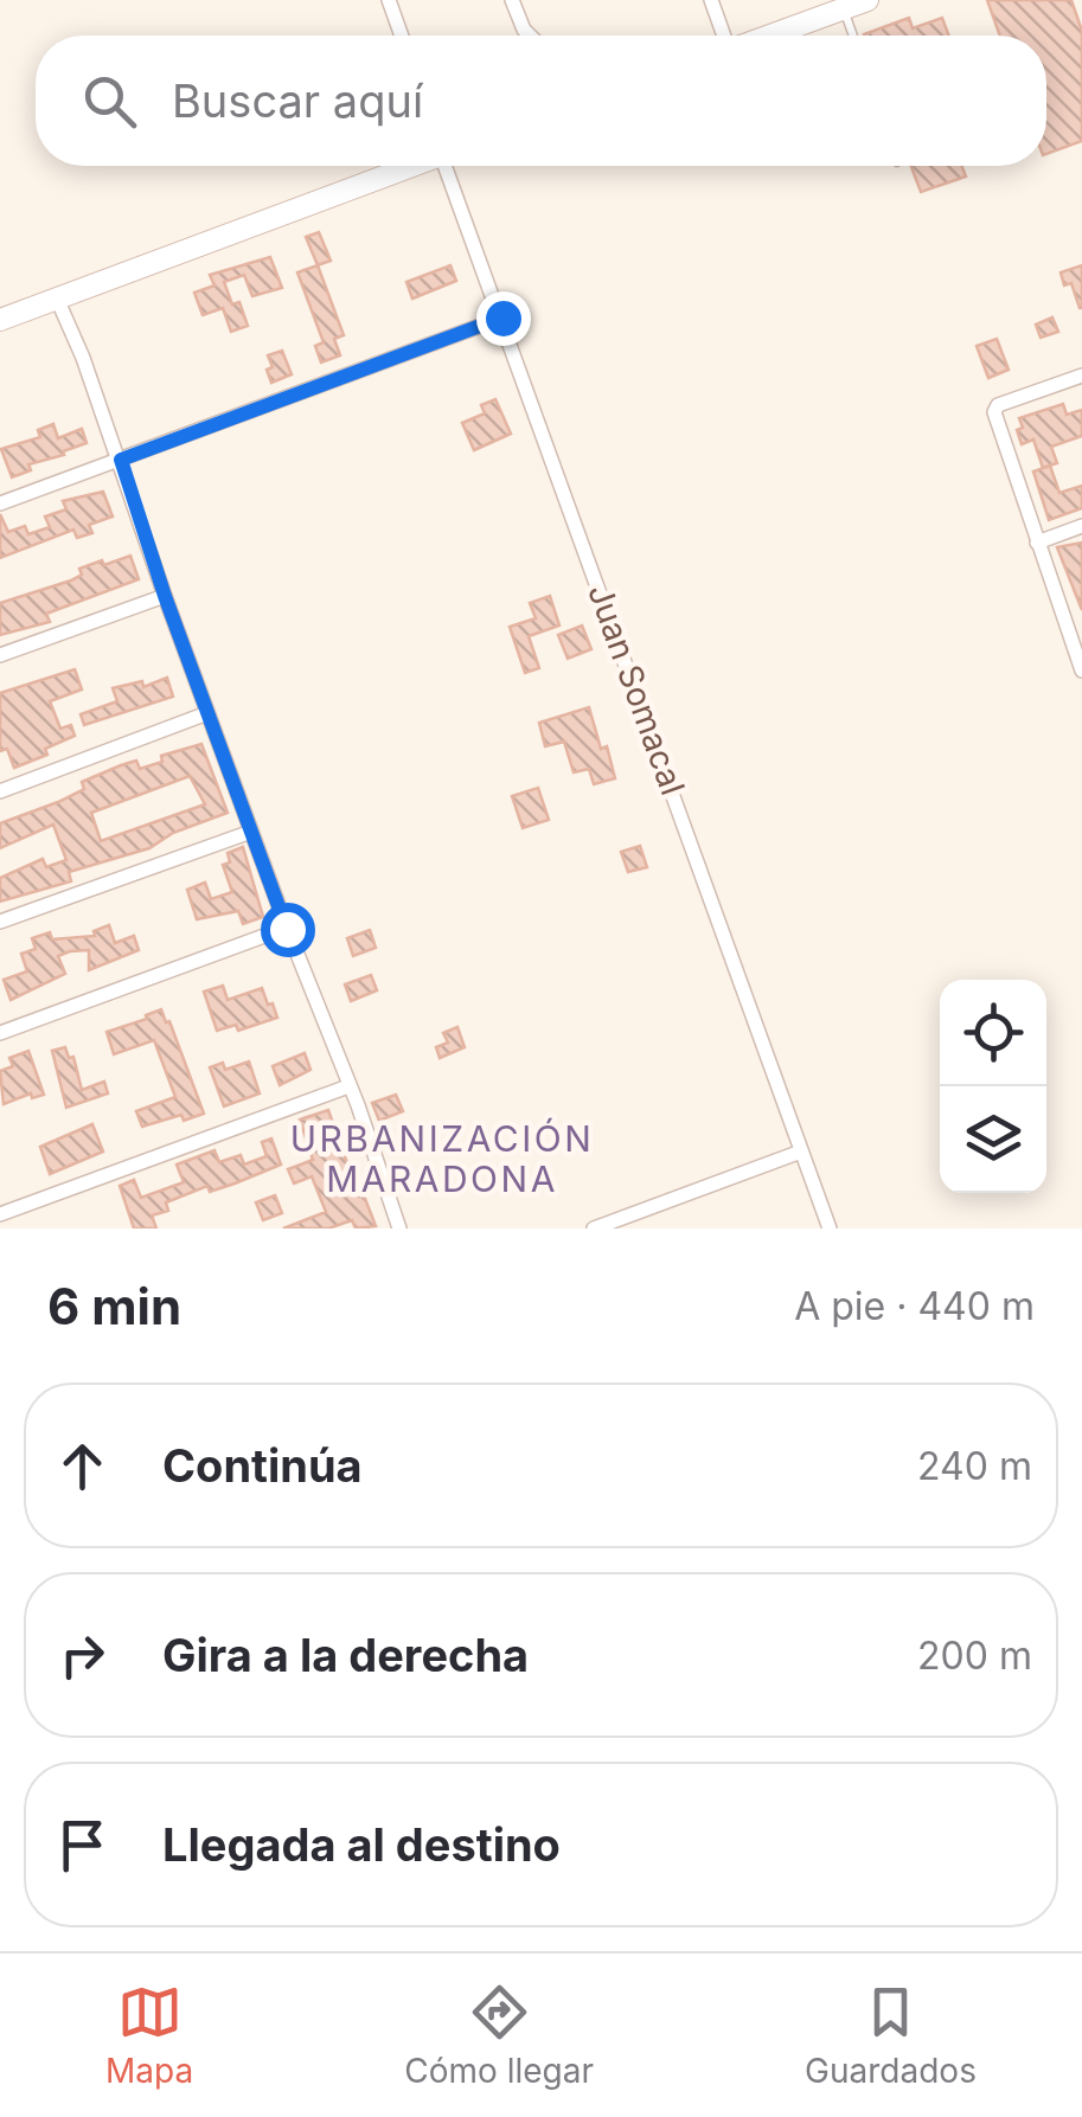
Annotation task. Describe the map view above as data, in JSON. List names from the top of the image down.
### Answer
{
  "streets": {
    "street": ["Juan Somacal"]
  },
  "districts": ["URBANIZACIÓN MARADONA"],
  "page": {
    "search": "Buscar aquí",
    "heading": ["6 min", "A pie · 440 m"],
    "list": [
      ["Continúa", "240 m"],
      ["Gira a la derecha", "200 m"],
      "Llegada al destino"
    ],
    "nav": ["Mapa", "Cómo llegar", "Guardados"]
  }
}
